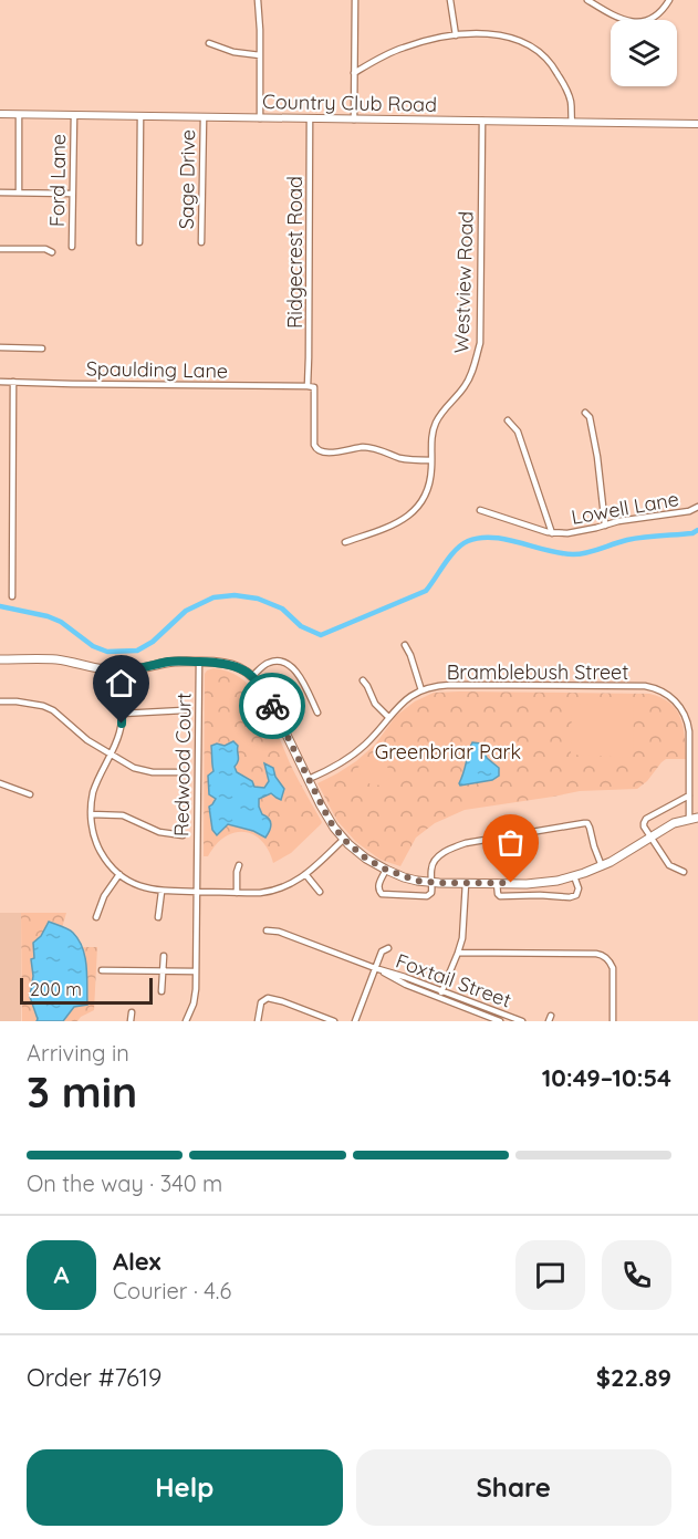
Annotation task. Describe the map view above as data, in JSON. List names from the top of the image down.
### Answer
{
  "streets": {
    "street": [
      "Country Club Road",
      "Sage Drive",
      "Ford Lane",
      "Ridgecrest Road",
      "Westview Road",
      "Spaulding Lane",
      "Lowell Lane",
      "Bramblebush Street",
      "Redwood Court",
      "Foxtail Street"
    ]
  },
  "crossings": [
    ["Country Club Road", "Sage Drive"],
    ["Country Club Road", "Ford Lane"],
    ["Country Club Road", "Ridgecrest Road"],
    ["Country Club Road", "Westview Road"],
    ["Ridgecrest Road", "Westview Road"],
    ["Ridgecrest Road", "Spaulding Lane"]
  ],
  "parks": ["Greenbriar Park"],
  "scale_bar": "200 m",
  "page": {
    "scale": "200 m",
    "heading": ["3 min", "Arriving in", "10:49–10:54"],
    "panel": [
      "Alex",
      "Courier · 4.6",
      "Order #7619",
      "$22.89"
    ],
    "bar": "On the way · 340 m",
    "round": "A",
    "buttons": ["Help", "Share"]
  }
}
